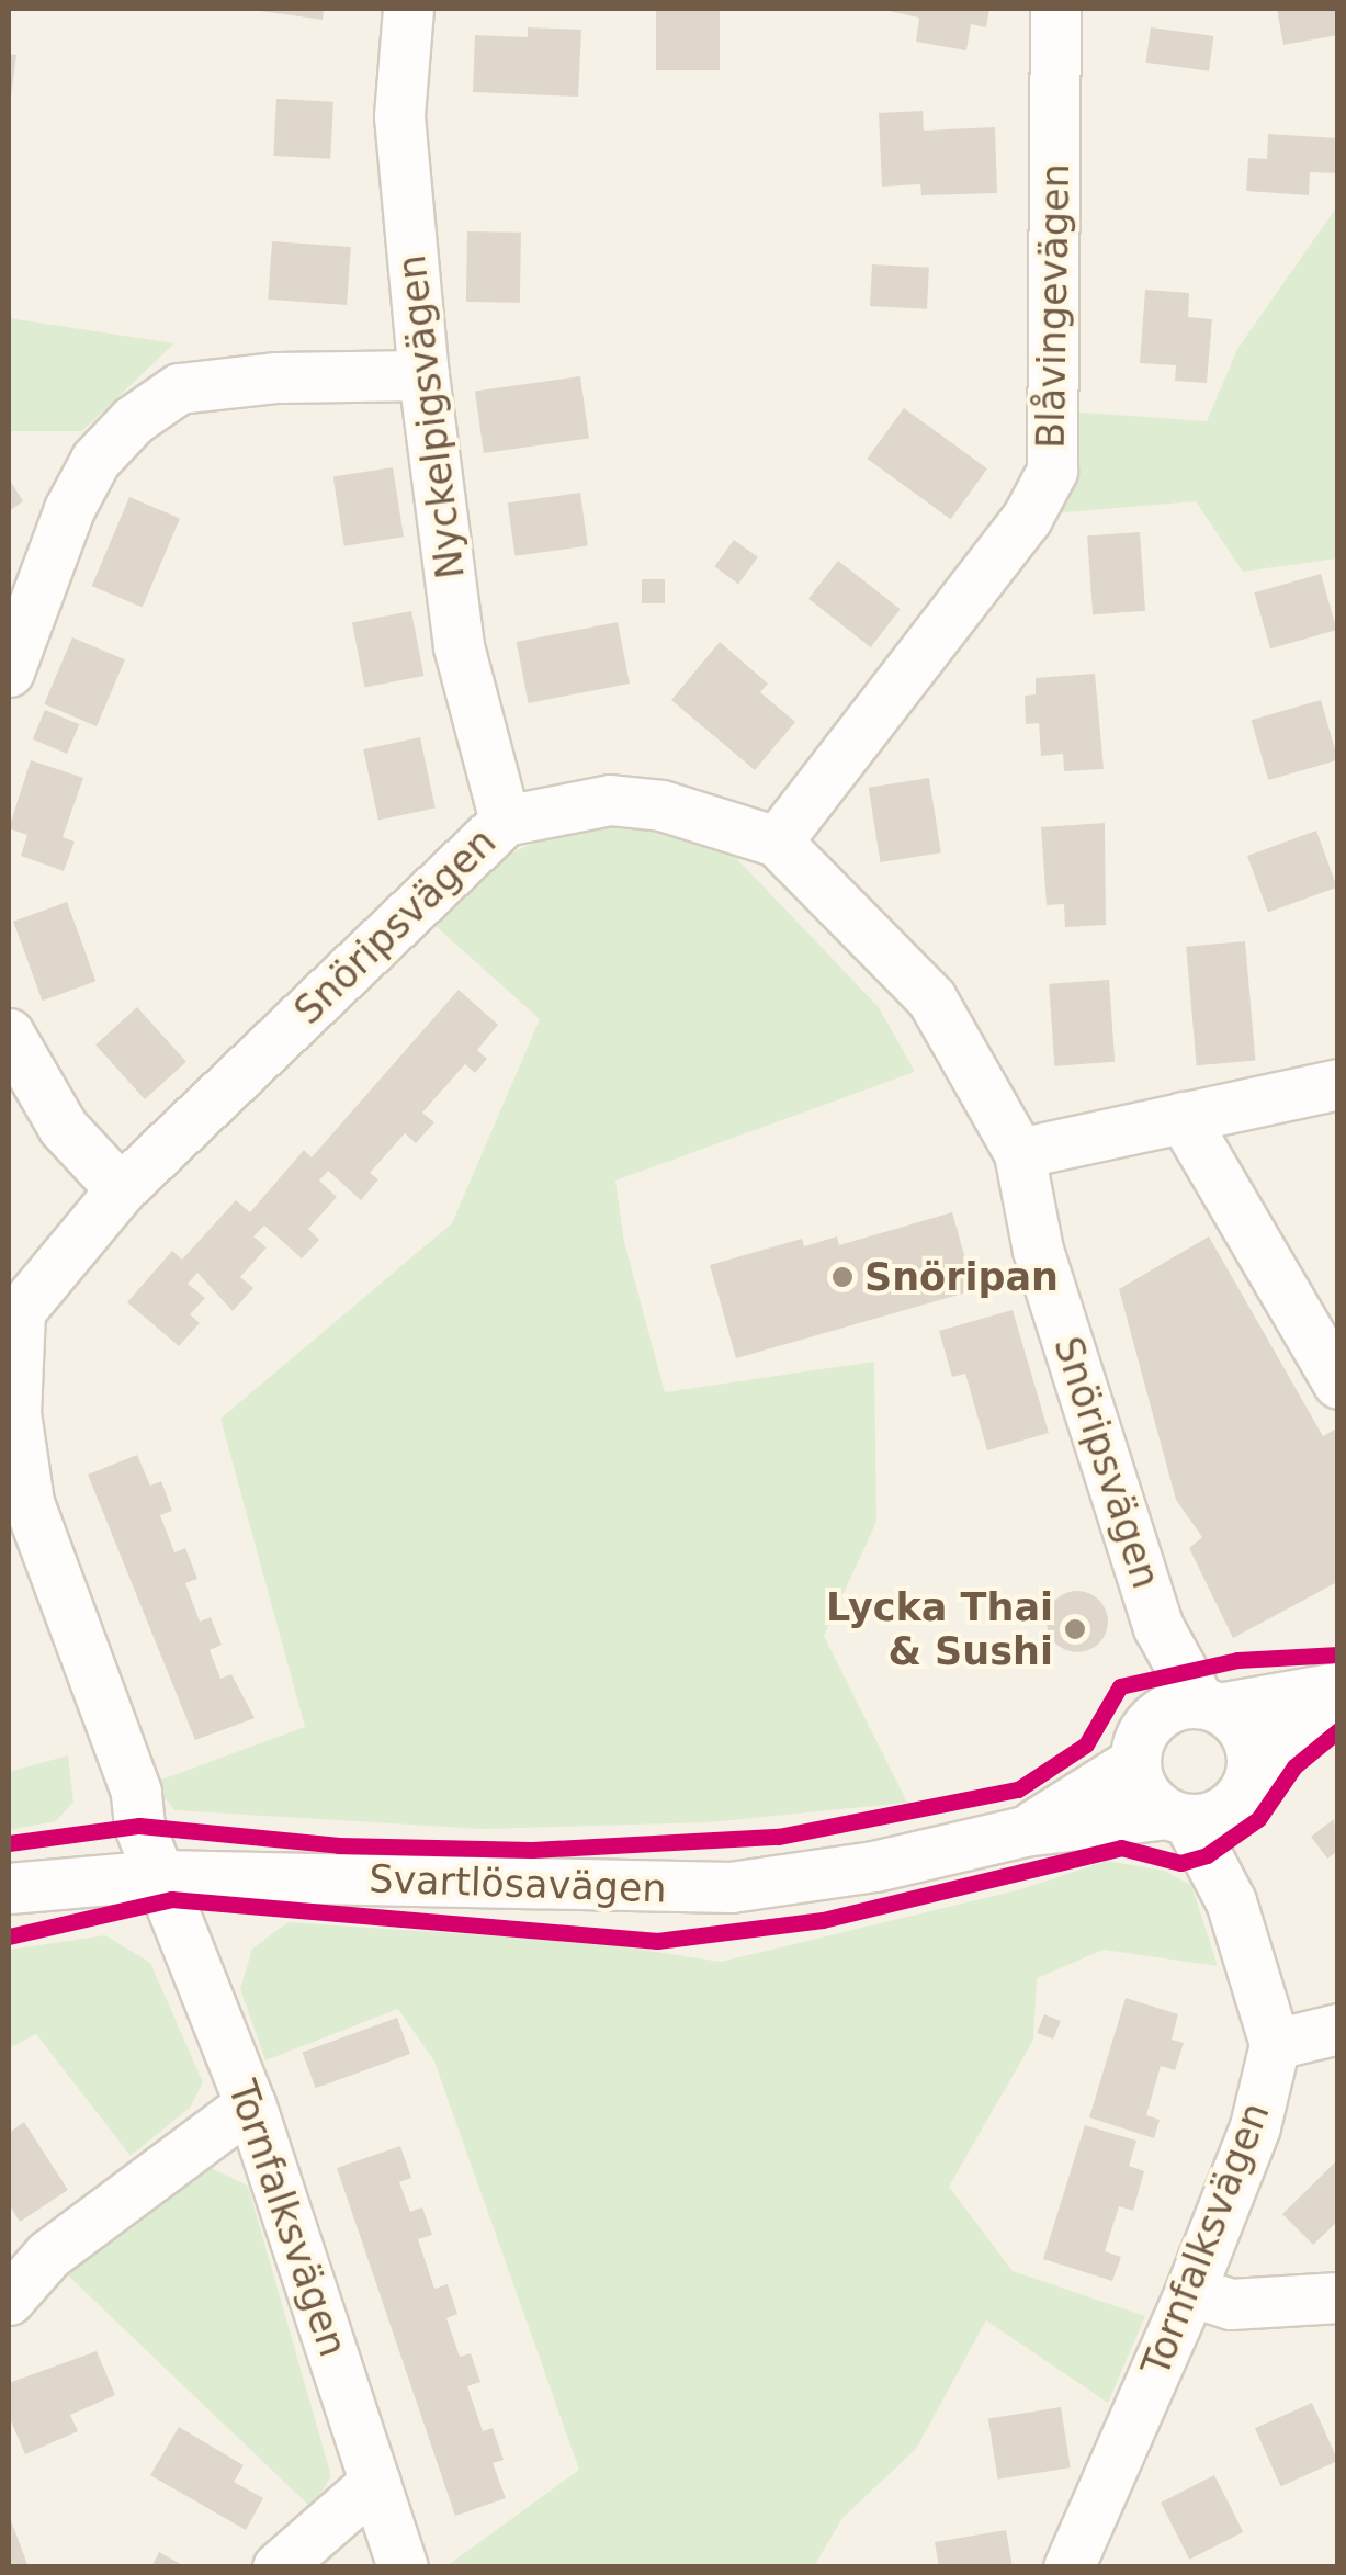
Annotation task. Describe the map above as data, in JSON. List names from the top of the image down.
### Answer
{
  "streets": {
    "street": [
      "Blåvingevägen",
      "Nyckelpigsvägen",
      "Snöripsvägen",
      "Svartlösavägen",
      "Tornfalksvägen"
    ]
  },
  "crossings": [
    ["Blåvingevägen", "Snöripsvägen"],
    ["Nyckelpigsvägen", "Snöripsvägen"],
    ["Snöripsvägen", "Svartlösavägen"],
    ["Snöripsvägen", "Tornfalksvägen"],
    ["Svartlösavägen", "Tornfalksvägen"]
  ],
  "places": ["Snöripan", "Lycka Thai & Sushi"]
}
